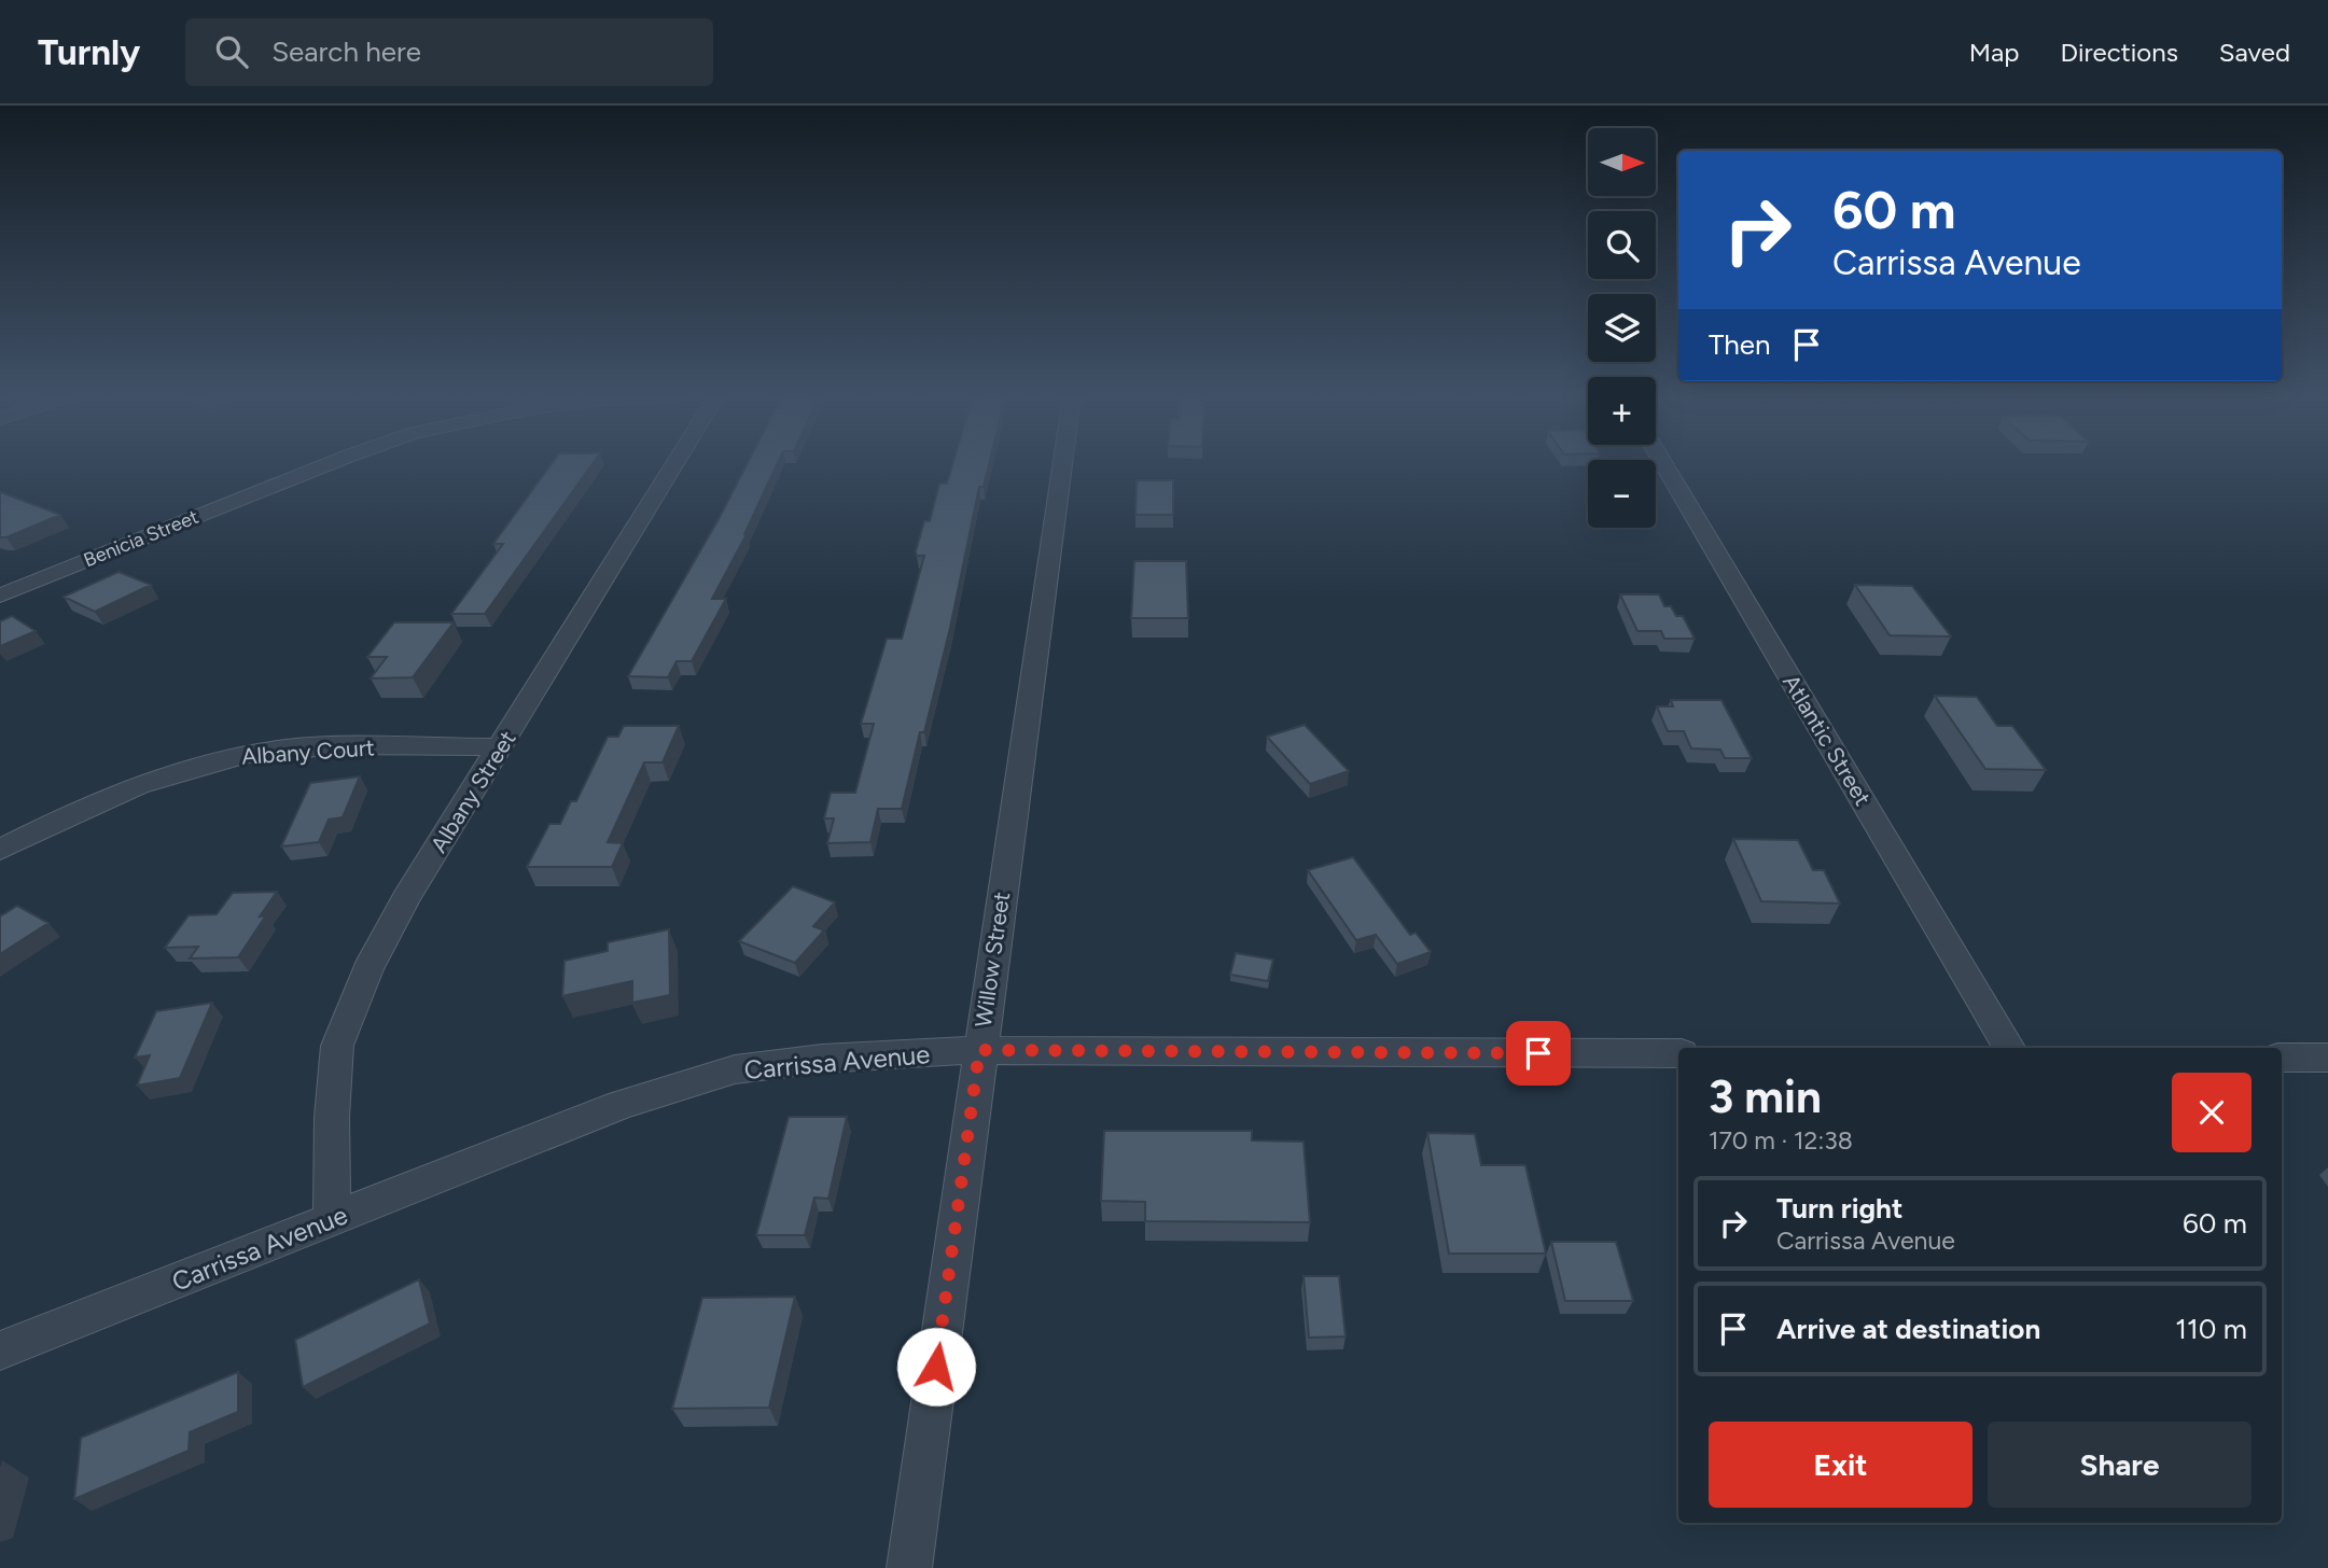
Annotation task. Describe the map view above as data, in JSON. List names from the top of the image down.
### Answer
{
  "streets": {
    "street": [
      "Benicia Street",
      "Atlantic Street",
      "Albany Court",
      "Albany Street",
      "Willow Street",
      "Carrissa Avenue"
    ]
  },
  "crossings": [
    ["Albany Court", "Albany Street"],
    ["Albany Street", "Carrissa Avenue"],
    ["Willow Street", "Carrissa Avenue"]
  ],
  "north": "right",
  "page": {
    "header": "Turnly",
    "search": "Search here",
    "nav": ["Map", "Directions", "Saved"],
    "map_buttons": ["+", "−"],
    "turn": ["60 m", "Carrissa Avenue"],
    "then": "Then",
    "heading": ["3 min", "170 m · 12:38"],
    "list": [
      {
        "name": "Turn right",
        "note": "Carrissa Avenue",
        "value": "60 m"
      },
      {
        "name": "Arrive at destination",
        "value": "110 m"
      }
    ],
    "buttons": ["Exit", "Share"]
  }
}
